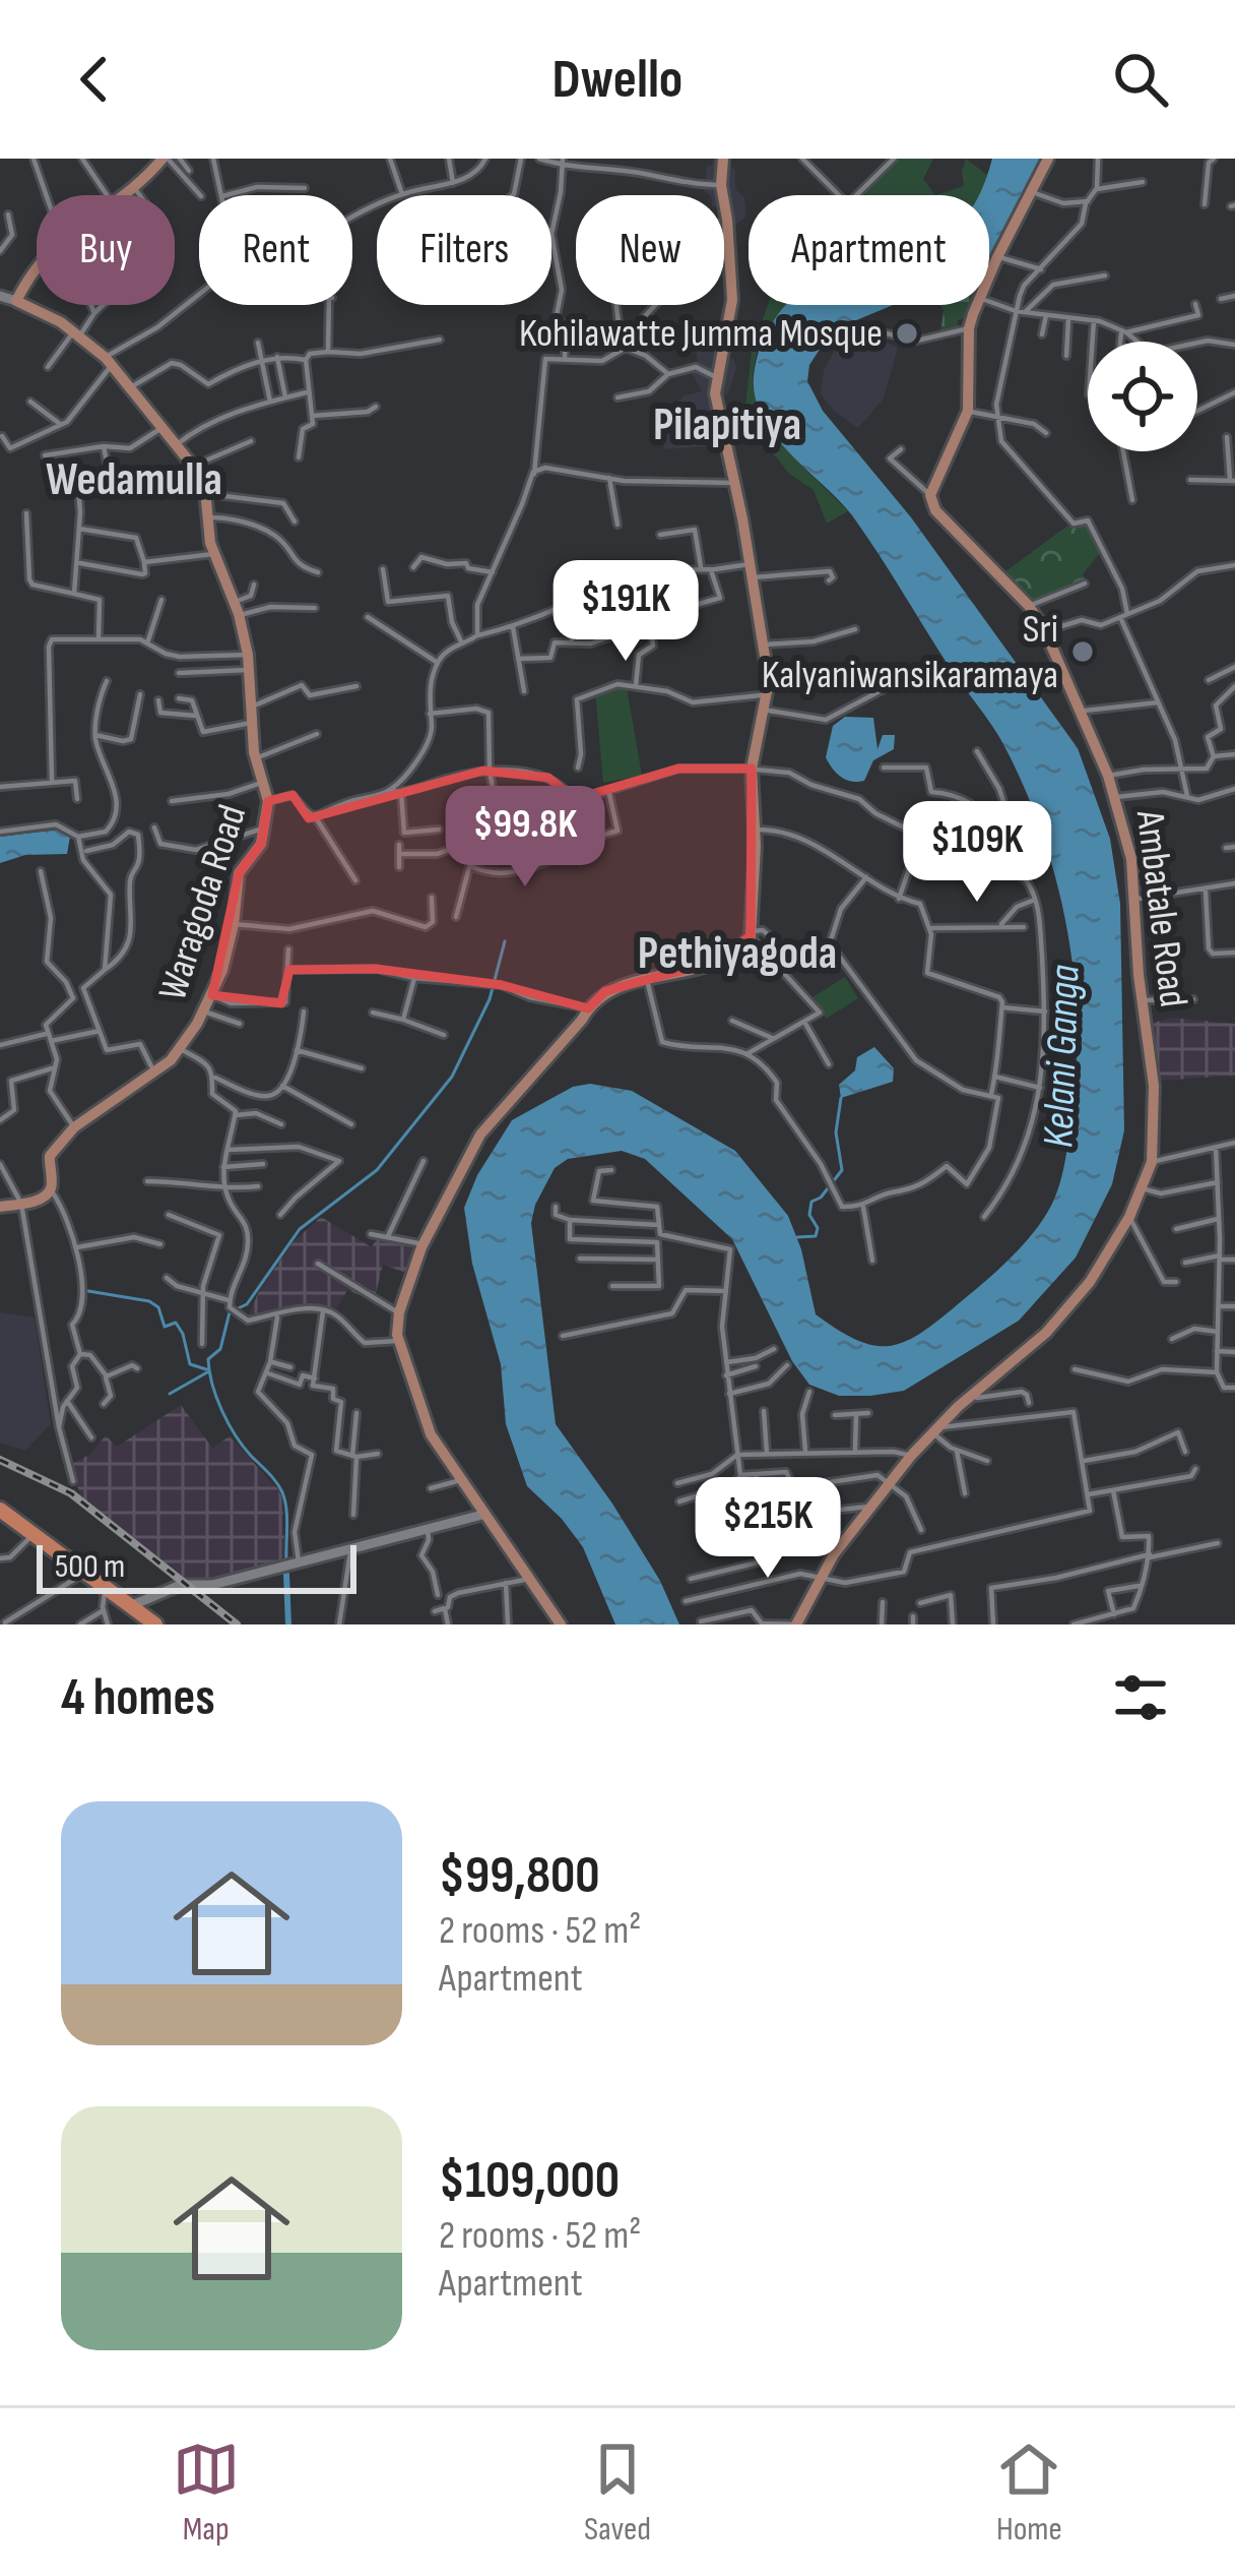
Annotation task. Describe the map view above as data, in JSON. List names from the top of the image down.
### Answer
{
  "streets": {
    "main road": ["Waragoda Road", "Ambatale Road"]
  },
  "districts": ["Pilapitiya", "Wedamulla", "Pethiyagoda"],
  "water": ["Kelani Ganga"],
  "places": ["Kohilawatte Jumma Mosque", "Sri Kalyaniwansikaramaya"],
  "scale_bar": "500 m",
  "page": {
    "header": "Dwello",
    "chip": [
      "Buy",
      "Rent",
      "Filters",
      "New",
      "Apartment"
    ],
    "price": [
      "$191K",
      "$99.8K",
      "$109K",
      "$215K"
    ],
    "scale": "500 m",
    "heading": "4 homes",
    "list": [
      {
        "name": "$99,800",
        "note": "2 rooms · 52 m² · Apartment"
      },
      {
        "name": "$109,000",
        "note": "2 rooms · 52 m² · Apartment"
      }
    ],
    "tabs": ["Map", "Saved", "Home"]
  }
}
